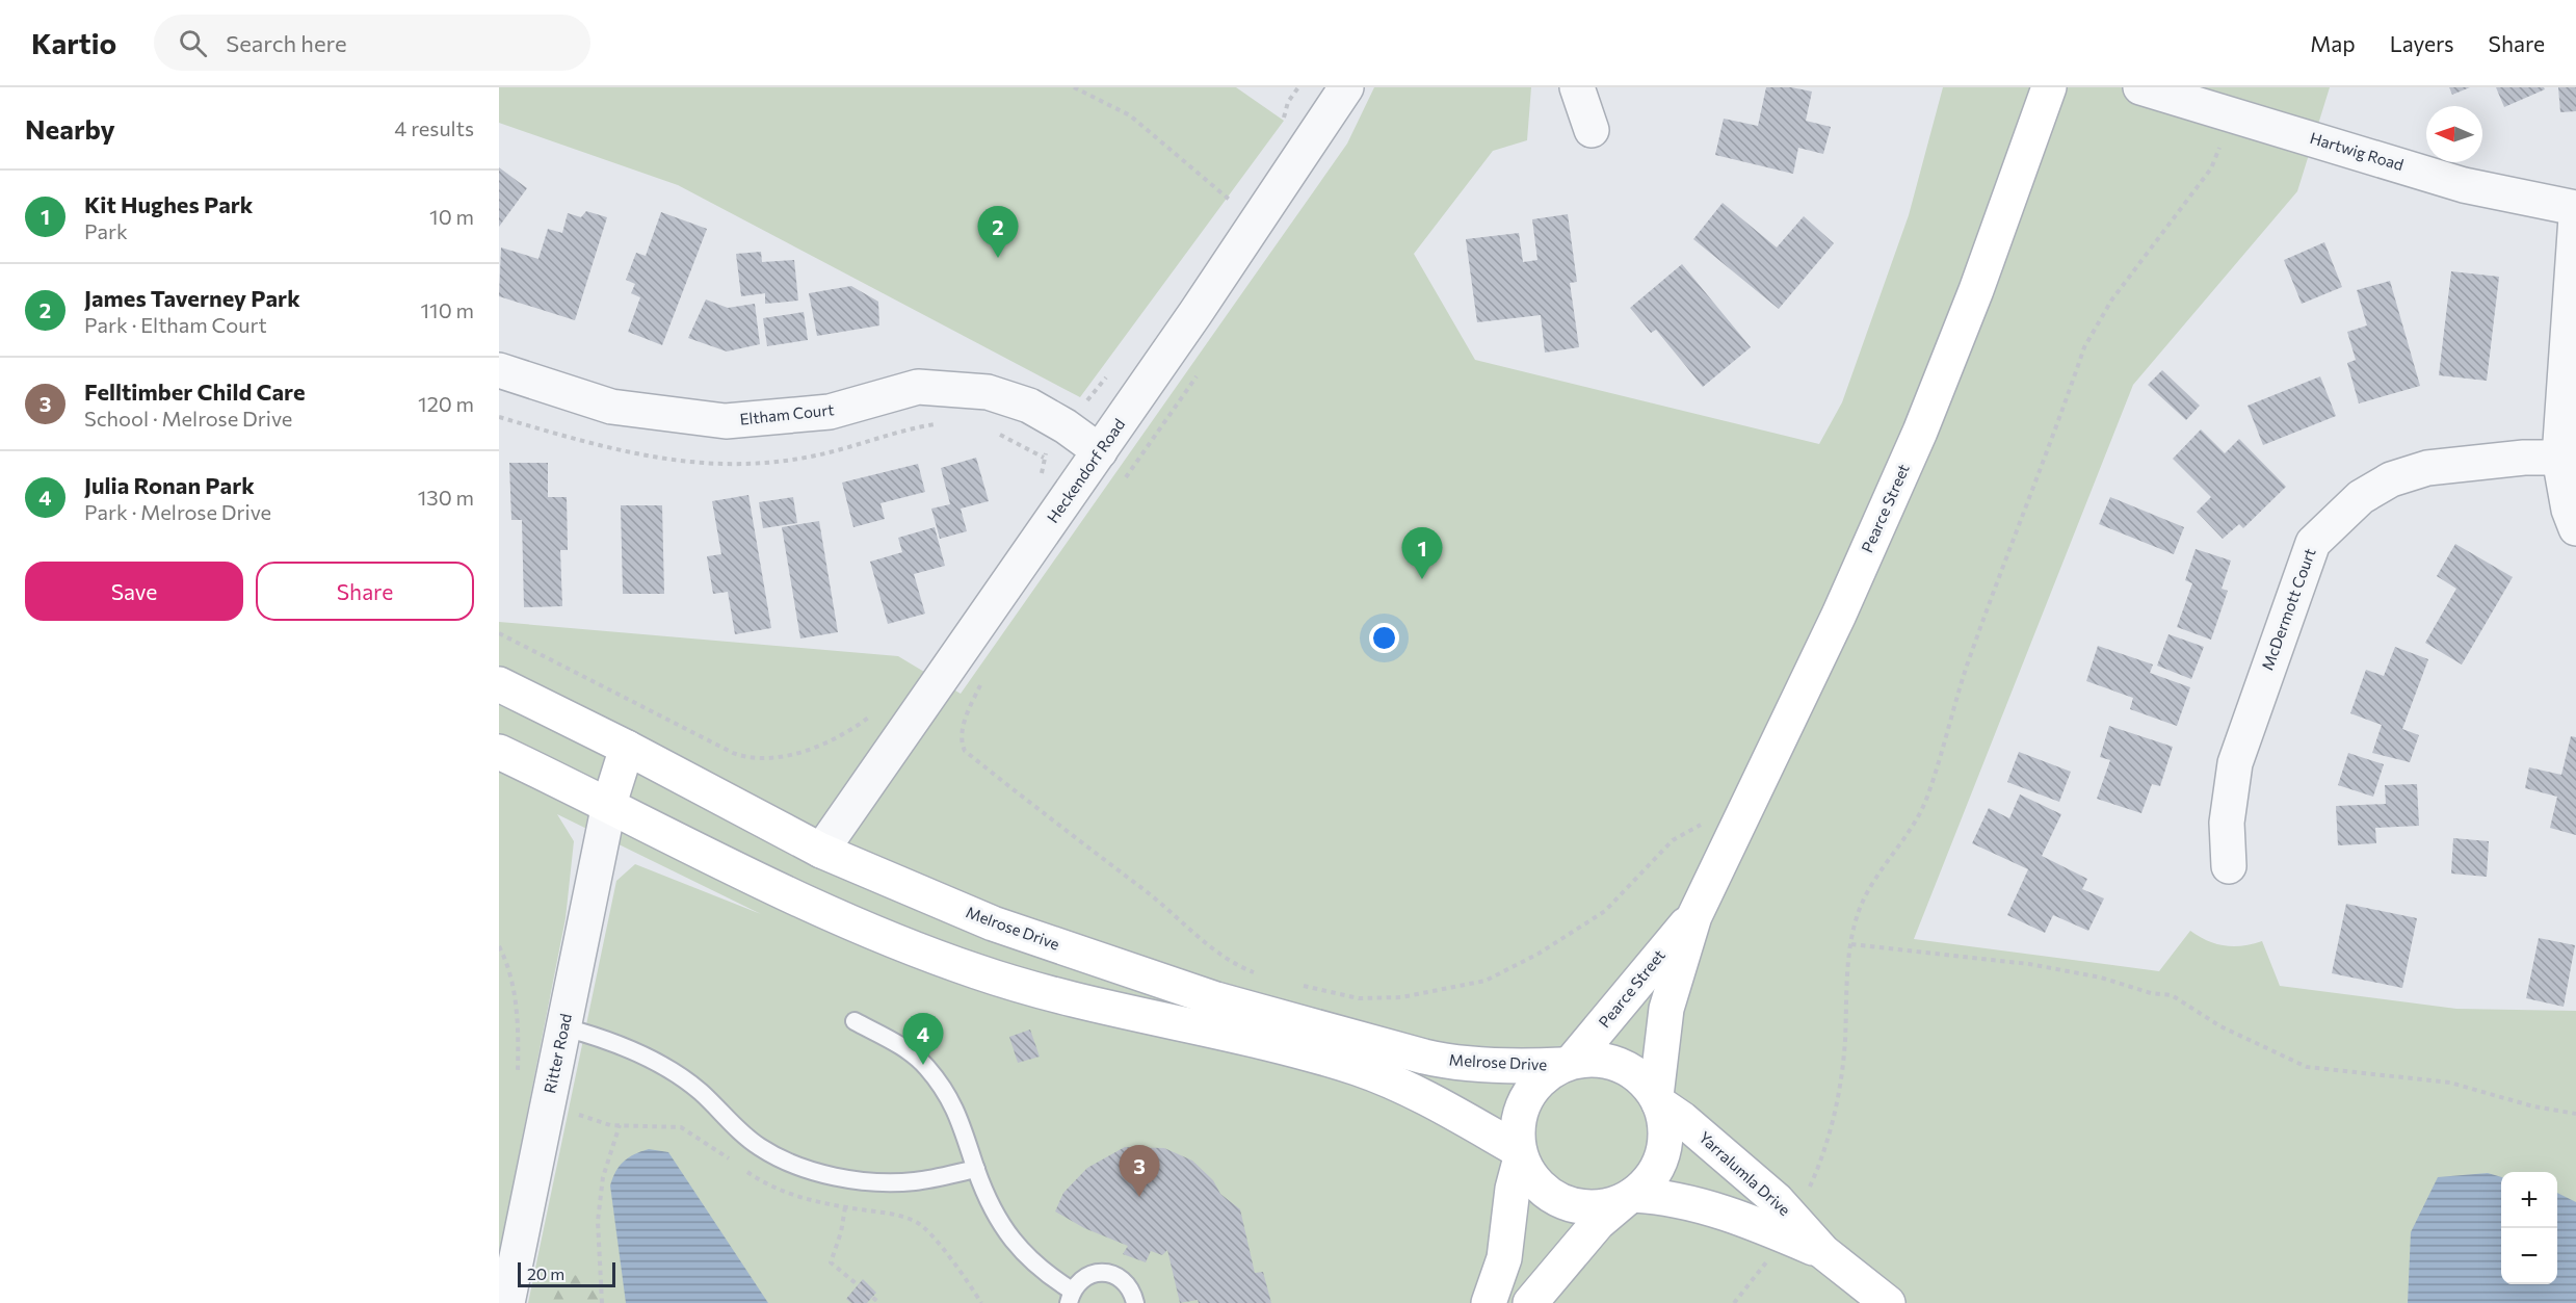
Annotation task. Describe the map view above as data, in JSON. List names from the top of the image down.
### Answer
{
  "streets": {
    "main road": ["Pearce Street", "Melrose Drive", "Yarralumla Drive"],
    "street": [
      "Hartwig Road",
      "Eltham Court",
      "Heckendorf Road",
      "McDermott Court",
      "Ritter Road"
    ]
  },
  "crossings": [
    ["Eltham Court", "Heckendorf Road"],
    ["Heckendorf Road", "Melrose Drive"],
    ["Pearce Street", "Melrose Drive"],
    ["Pearce Street", "Yarralumla Drive"],
    ["Melrose Drive", "Yarralumla Drive"]
  ],
  "scale_bar": "20 m",
  "north": "left",
  "page": {
    "header": "Kartio",
    "search": "Search here",
    "nav": ["Map", "Layers", "Share"],
    "heading": ["Nearby", "4 results"],
    "list": [
      {
        "mark": "1",
        "name": "Kit Hughes Park",
        "note": "Park",
        "value": "10 m"
      },
      {
        "mark": "2",
        "name": "James Taverney Park",
        "note": "Park · Eltham Court",
        "value": "110 m"
      },
      {
        "mark": "3",
        "name": "Felltimber Child Care",
        "note": "School · Melrose Drive",
        "value": "120 m"
      },
      {
        "mark": "4",
        "name": "Julia Ronan Park",
        "note": "Park · Melrose Drive",
        "value": "130 m"
      }
    ],
    "pins": [
      "2",
      "1",
      "4",
      "3"
    ],
    "buttons": ["Save", "Share"],
    "map_buttons": ["+", "−"],
    "scale": "20 m"
  }
}
